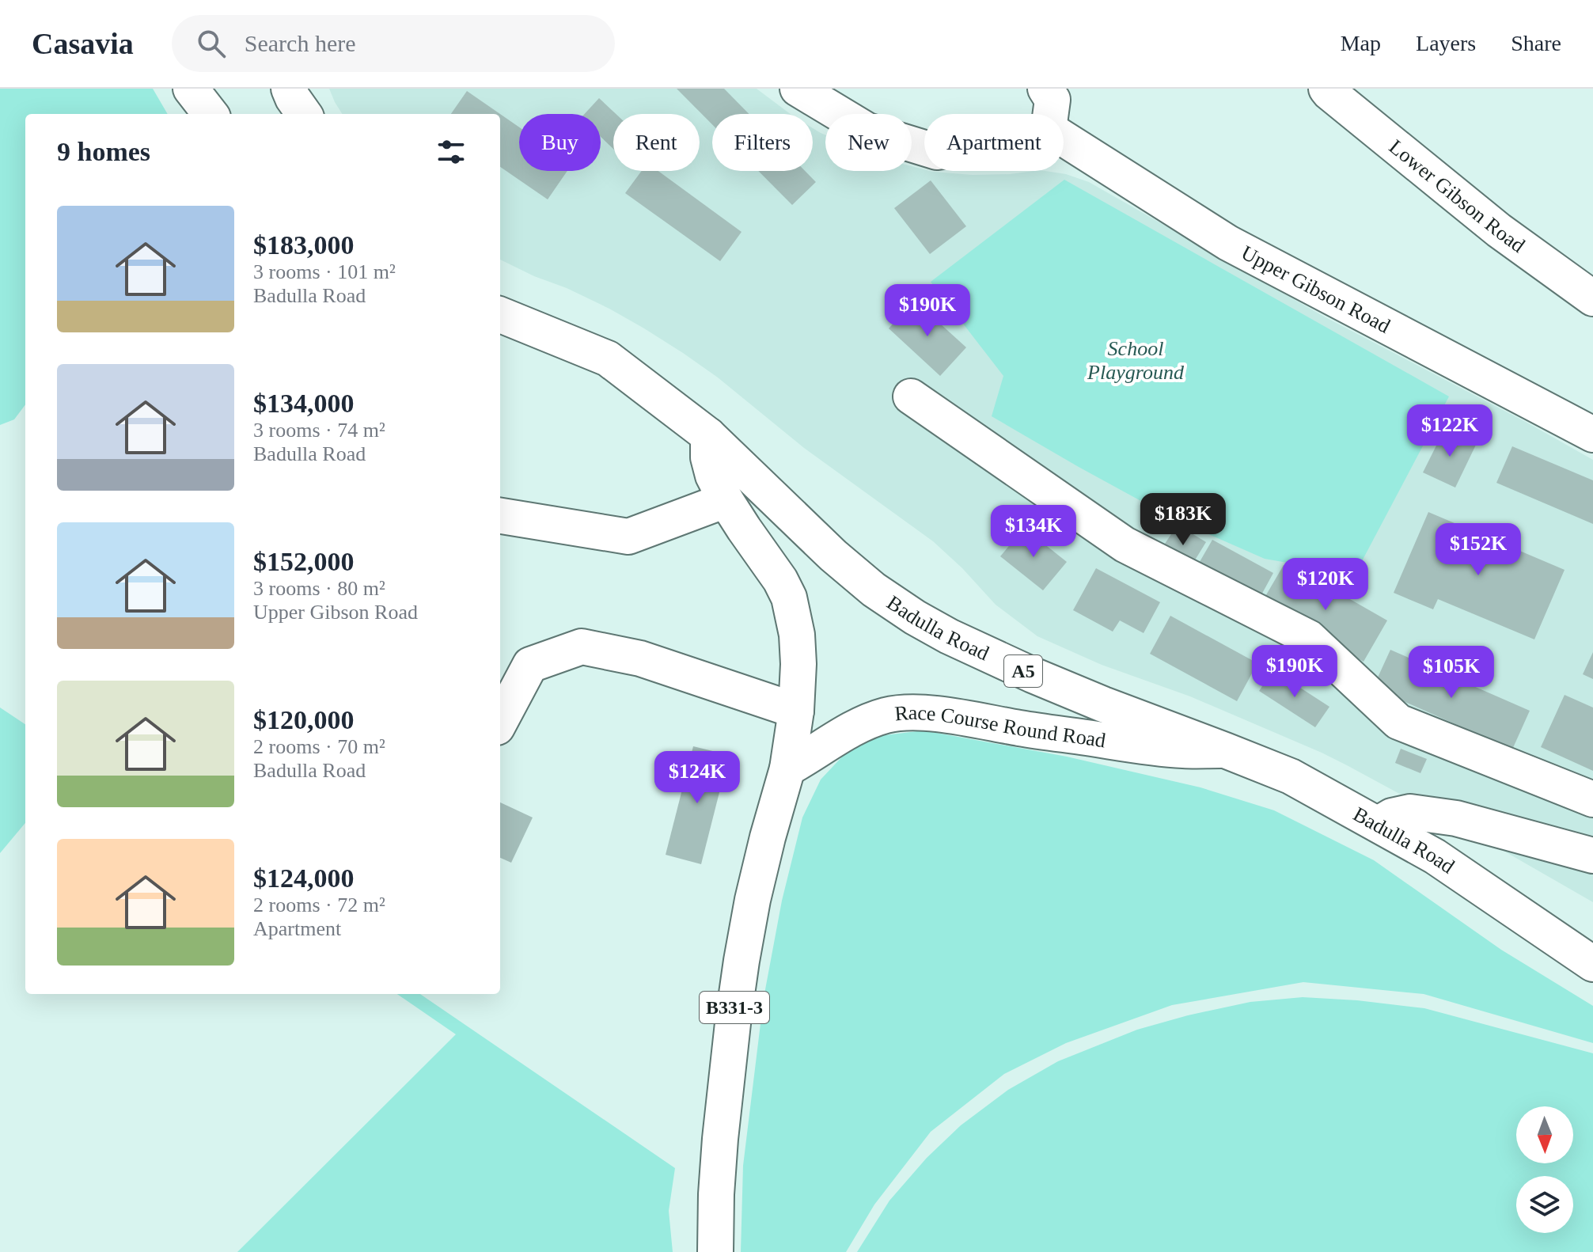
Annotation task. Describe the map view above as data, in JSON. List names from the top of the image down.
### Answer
{
  "streets": {
    "main road": [
      "Lower Gibson Road",
      "Upper Gibson Road",
      "Badulla Road",
      "A5",
      "Race Course Round Road",
      "B331-3"
    ]
  },
  "crossings": [
    ["Badulla Road", "Race Course Round Road"],
    ["Badulla Road", "B331-3"],
    ["Race Course Round Road", "B331-3"]
  ],
  "parks": ["School Playground"],
  "north": "bottom",
  "page": {
    "header": "Casavia",
    "search": "Search here",
    "nav": ["Map", "Layers", "Share"],
    "chip": [
      "Buy",
      "Rent",
      "Filters",
      "New",
      "Apartment"
    ],
    "heading": "9 homes",
    "list": [
      {
        "name": "$183,000",
        "note": "3 rooms · 101 m² · Badulla Road"
      },
      {
        "name": "$134,000",
        "note": "3 rooms · 74 m² · Badulla Road"
      },
      {
        "name": "$152,000",
        "note": "3 rooms · 80 m² · Upper Gibson Road"
      },
      {
        "name": "$120,000",
        "note": "2 rooms · 70 m² · Badulla Road"
      },
      {
        "name": "$124,000",
        "note": "2 rooms · 72 m² · Apartment"
      }
    ],
    "price": [
      "$190K",
      "$122K",
      "$183K",
      "$134K",
      "$152K",
      "$120K",
      "$190K",
      "$105K",
      "$124K"
    ]
  }
}
